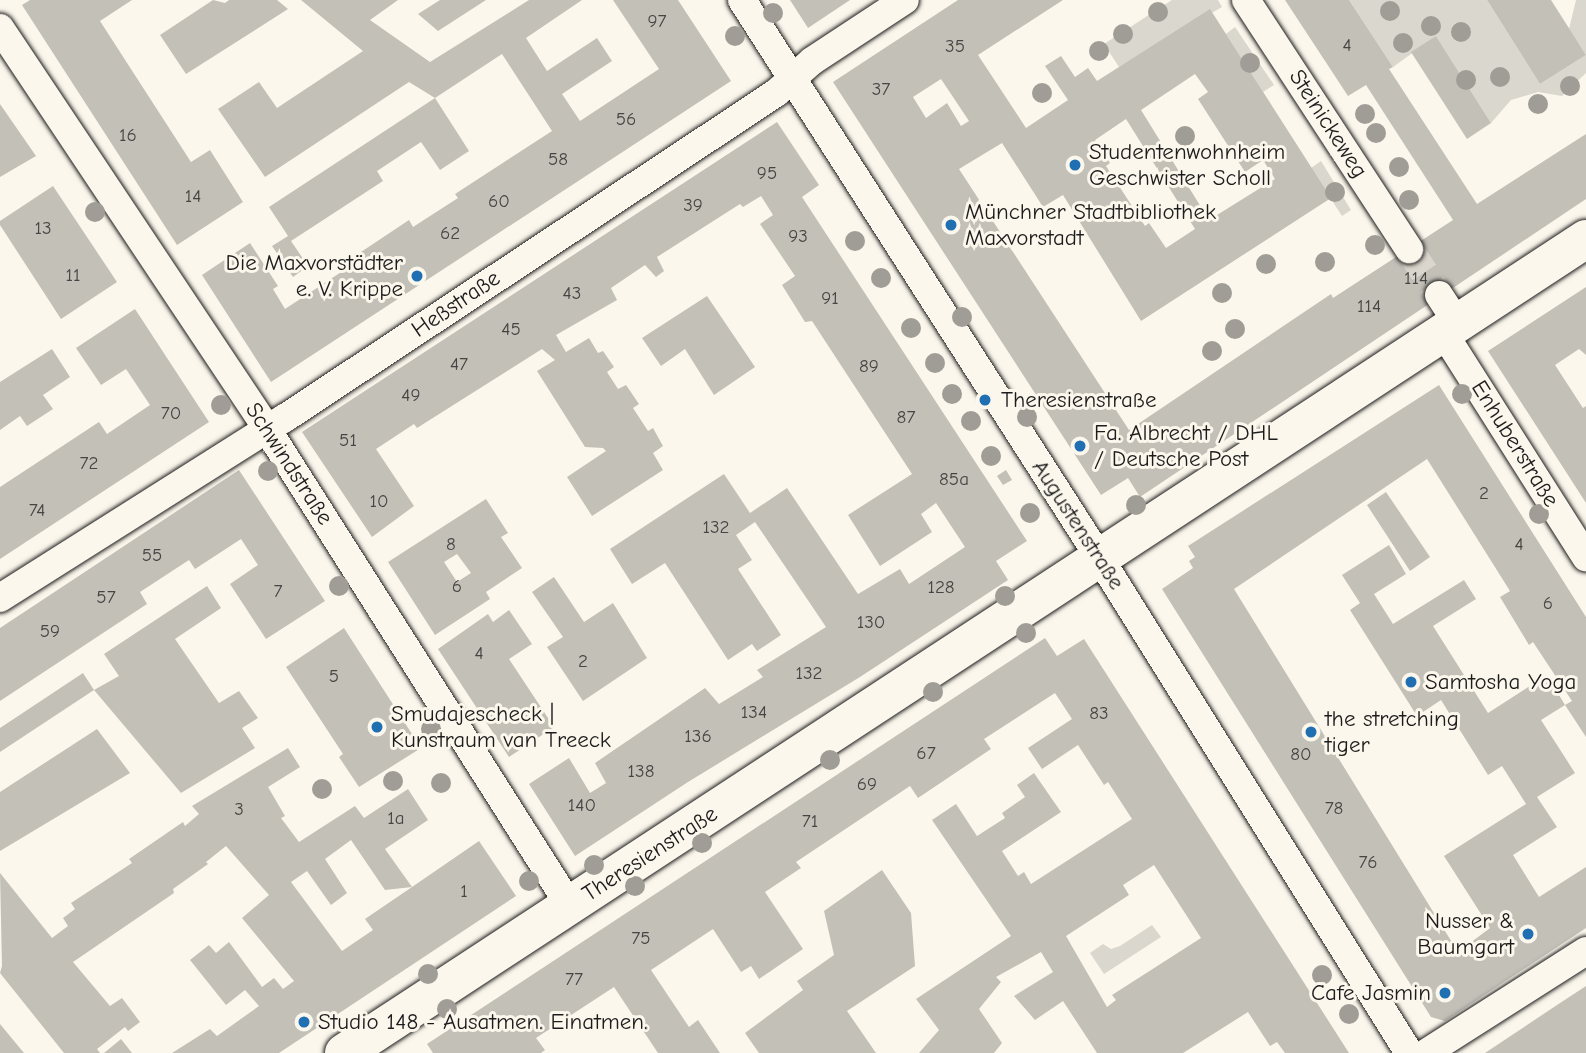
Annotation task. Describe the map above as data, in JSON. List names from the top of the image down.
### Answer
{
  "streets": {
    "main road": ["Theresienstraße"],
    "street": [
      "Steinickeweg",
      "Heßstraße",
      "Enhuberstraße",
      "Schwindstraße",
      "Augustenstraße"
    ]
  },
  "crossings": [
    ["Heßstraße", "Schwindstraße"],
    ["Heßstraße", "Augustenstraße"],
    ["Enhuberstraße", "Theresienstraße"],
    ["Schwindstraße", "Theresienstraße"],
    ["Augustenstraße", "Theresienstraße"]
  ],
  "places": [
    "Studentenwohnheim Geschwister Scholl",
    "Münchner Stadtbibliothek Maxvorstadt",
    "Die Maxvorstädter e. V. Krippe",
    "Theresienstraße",
    "Fa. Albrecht / DHL / Deutsche Post",
    "Samtosha Yoga",
    "Smudajescheck | Kunstraum van Treeck",
    "the stretching tiger",
    "Nusser & Baumgart",
    "Cafe Jasmin",
    "Studio 148 - Ausatmen. Einatmen."
  ],
  "house_numbers": [
    "97",
    "4",
    "35",
    "37",
    "56",
    "16",
    "58",
    "95",
    "14",
    "60",
    "39",
    "13",
    "62",
    "93",
    "11",
    "114",
    "43",
    "91",
    "114",
    "45",
    "47",
    "89",
    "49",
    "70",
    "87",
    "51",
    "72",
    "85a",
    "2",
    "10",
    "74",
    "132",
    "8",
    "4",
    "55",
    "6",
    "128",
    "7",
    "57",
    "6",
    "130",
    "59",
    "4",
    "2",
    "132",
    "5",
    "134",
    "83",
    "136",
    "67",
    "80",
    "138",
    "69",
    "140",
    "78",
    "3",
    "1a",
    "71",
    "76",
    "1",
    "75",
    "77"
  ]
}
